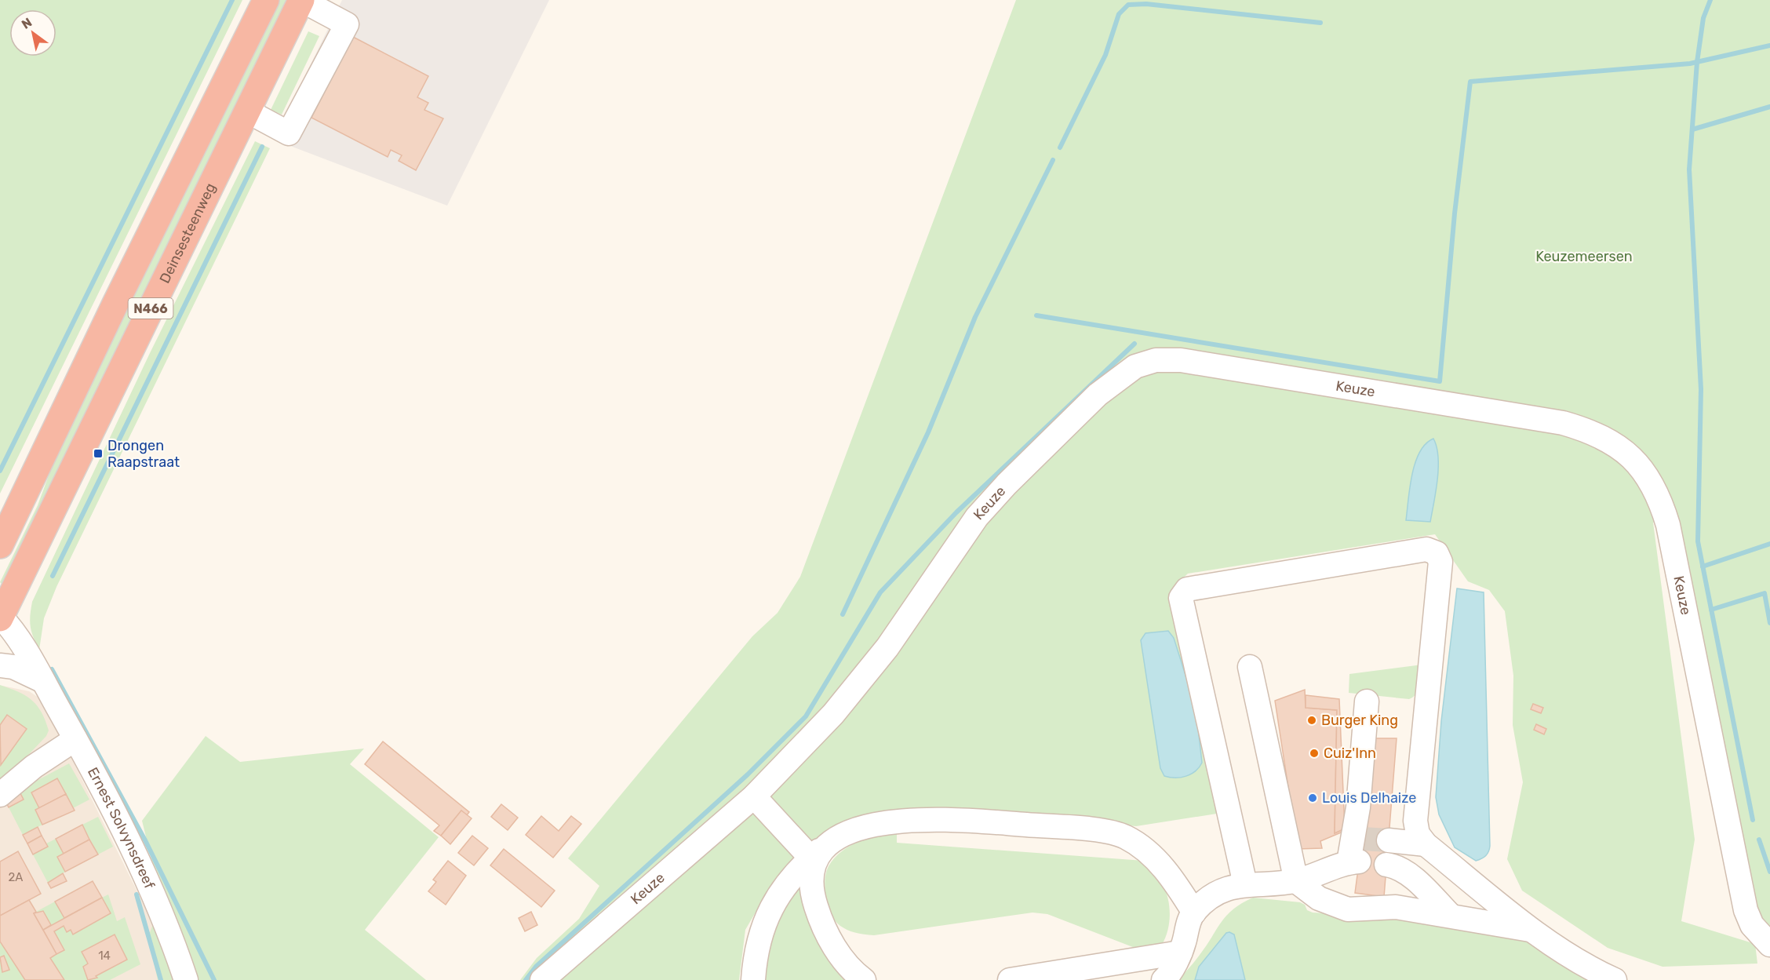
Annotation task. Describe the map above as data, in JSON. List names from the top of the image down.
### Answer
{
  "streets": {
    "highway": ["Deinsesteenweg", "N466"],
    "street": ["Keuze", "Ernest Solvynsdreef"]
  },
  "crossings": [
    ["Deinsesteenweg", "Ernest Solvynsdreef"]
  ],
  "parks": ["Keuzemeersen"],
  "places": {
    "transit": ["Drongen Raapstraat"],
    "other": ["Burger King", "Cuiz'Inn", "Louis Delhaize"]
  },
  "house_numbers": ["2A", "14"],
  "north": "top left"
}
